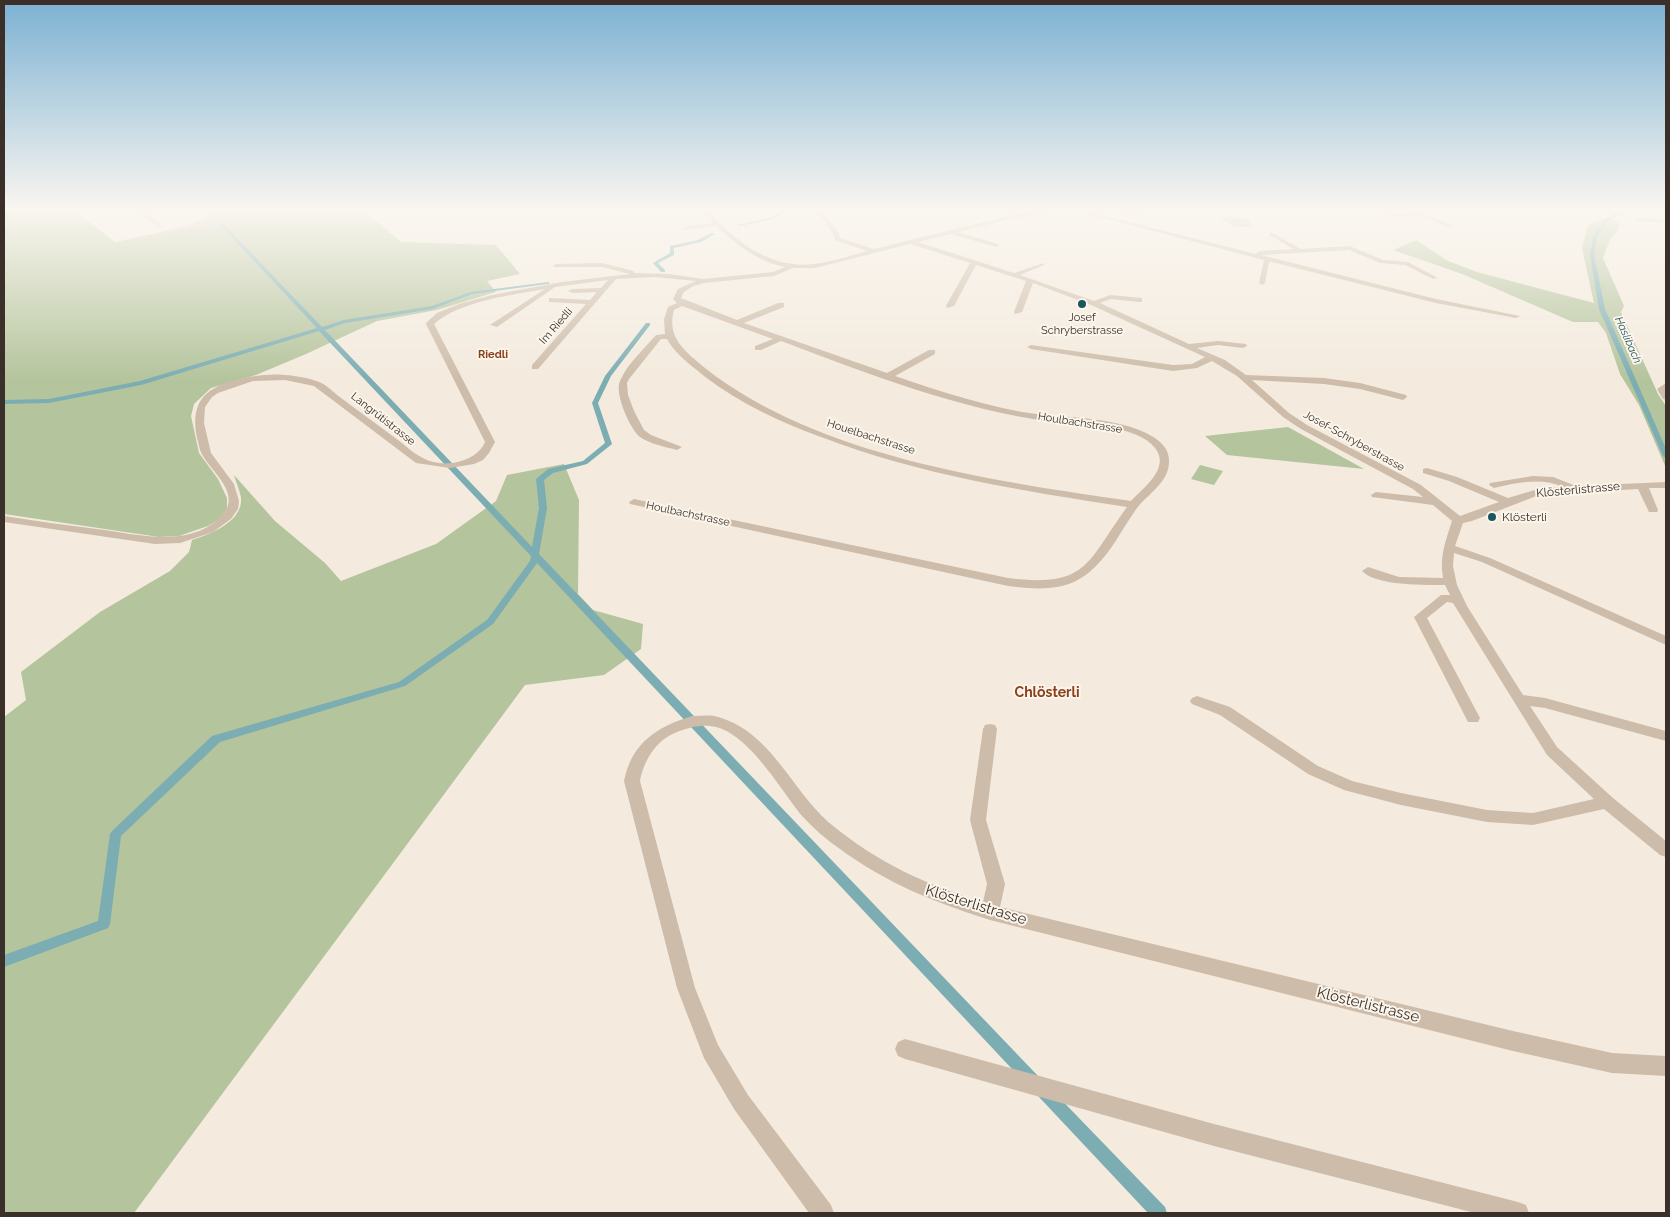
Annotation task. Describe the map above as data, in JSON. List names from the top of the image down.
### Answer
{
  "streets": {
    "street": [
      "Im Riedli",
      "Langrütistrasse",
      "Houlbachstrasse",
      "Houelbachstrasse",
      "Josef-Schryberstrasse",
      "Klösterlistrasse"
    ]
  },
  "crossings": [
    ["Im Riedli", "Langrütistrasse"],
    ["Houlbachstrasse", "Houelbachstrasse"],
    ["Josef-Schryberstrasse", "Klösterlistrasse"]
  ],
  "districts": ["Riedli", "Chlösterli"],
  "water": ["Haslibach"],
  "places": ["Josef Schryberstrasse", "Klösterli"]
}
